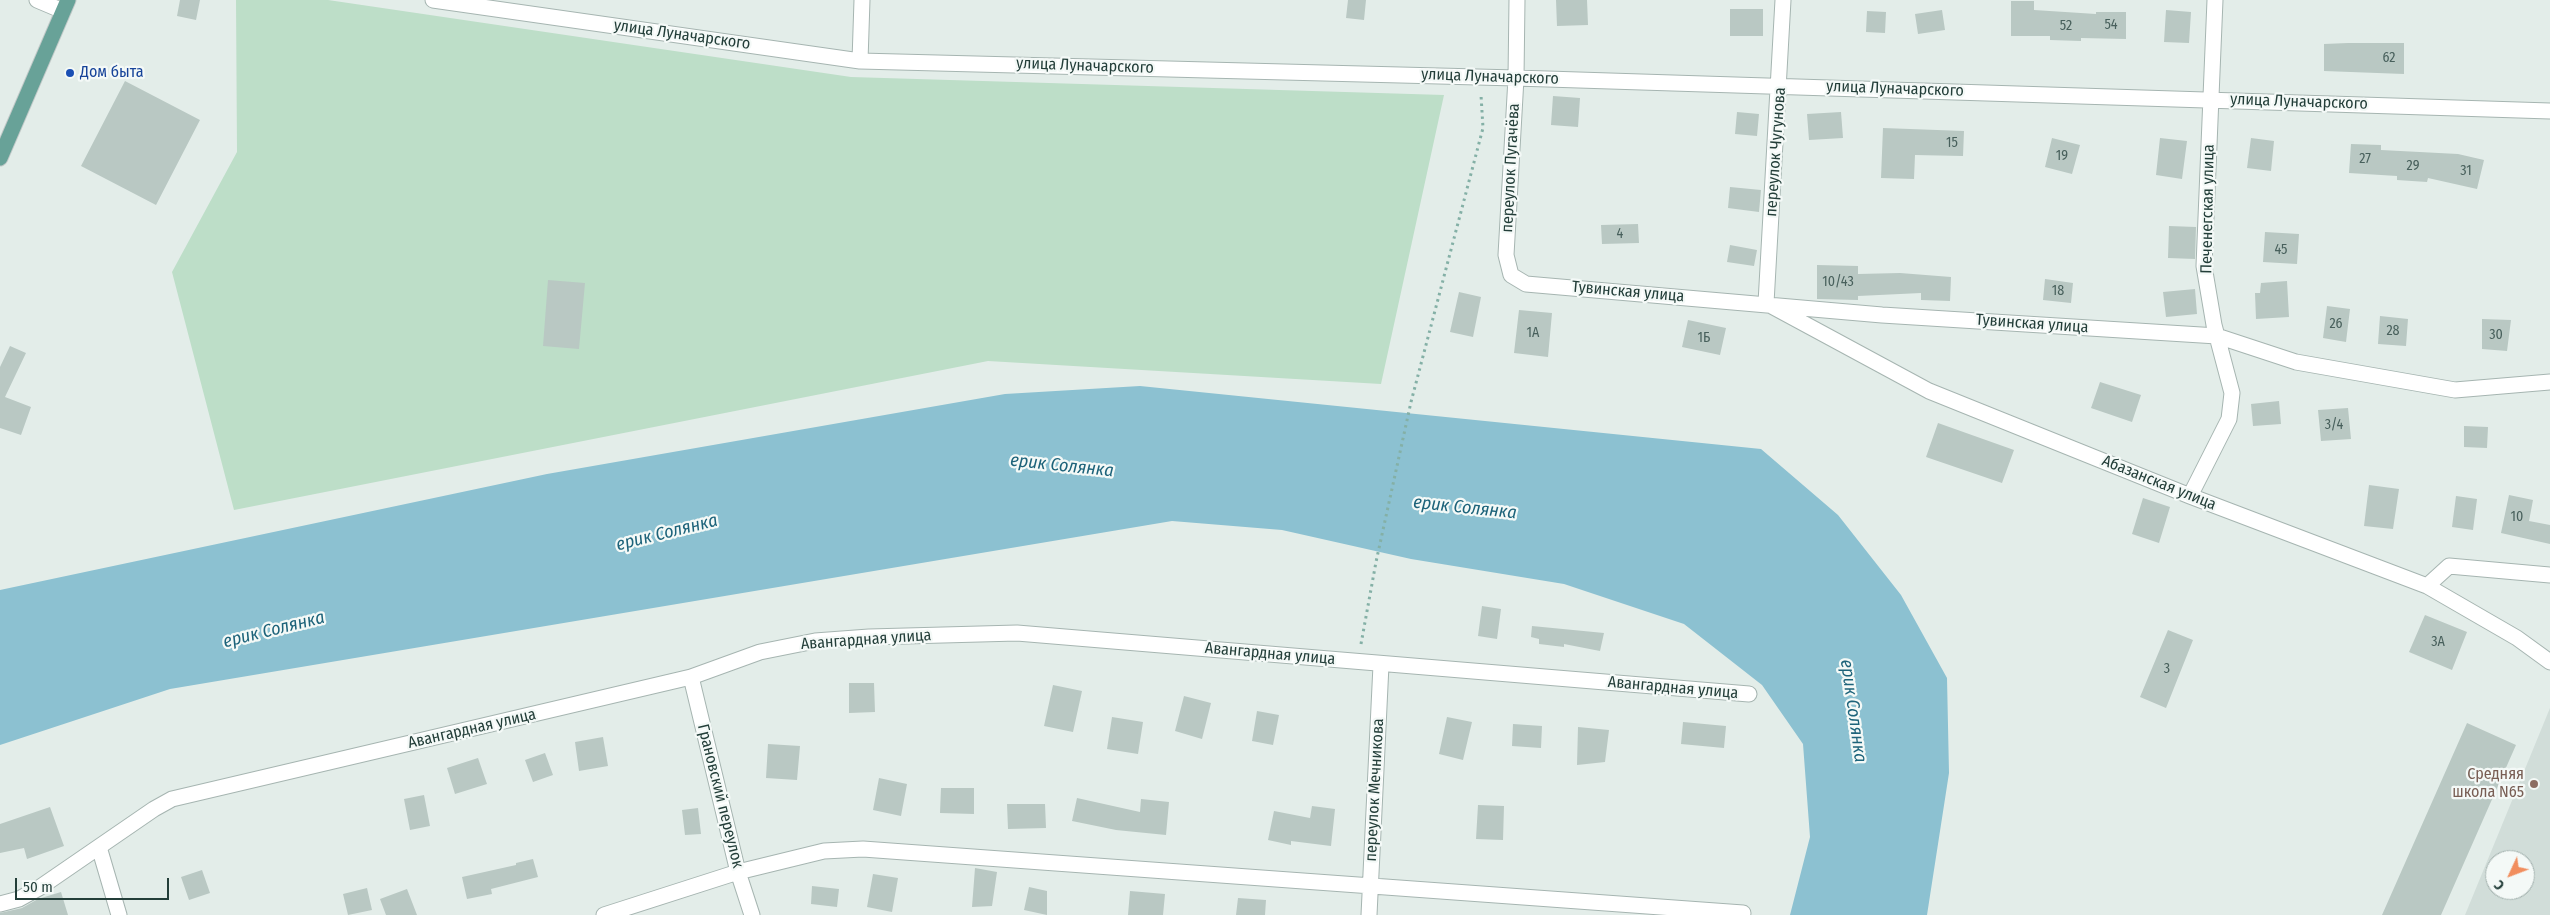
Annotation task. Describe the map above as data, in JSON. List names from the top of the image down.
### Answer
{
  "streets": {
    "street": [
      "улица Луначарского",
      "переулок Чугунова",
      "переулок Пугачёва",
      "Печенегская улица",
      "Тувинская улица",
      "Абазанская улица",
      "Авангардная улица",
      "переулок Мечникова",
      "Грановский переулок"
    ]
  },
  "crossings": [
    ["улица Луначарского", "переулок Чугунова"],
    ["улица Луначарского", "переулок Пугачёва"],
    ["улица Луначарского", "Печенегская улица"],
    ["переулок Чугунова", "Тувинская улица"],
    ["переулок Чугунова", "Абазанская улица"],
    ["переулок Пугачёва", "Тувинская улица"],
    ["Печенегская улица", "Тувинская улица"],
    ["Печенегская улица", "Абазанская улица"],
    ["Тувинская улица", "Абазанская улица"],
    ["Авангардная улица", "переулок Мечникова"],
    ["Авангардная улица", "Грановский переулок"]
  ],
  "water": ["ерик Солянка"],
  "places": ["Дом быта", "Средняя школа N65"],
  "house_numbers": [
    "54",
    "52",
    "62",
    "15",
    "19",
    "27",
    "29",
    "31",
    "4",
    "45",
    "10/43",
    "18",
    "26",
    "28",
    "1А",
    "30",
    "1Б",
    "3/4",
    "10",
    "3А",
    "3"
  ],
  "scale_bar": "50 m",
  "north": "bottom left"
}
